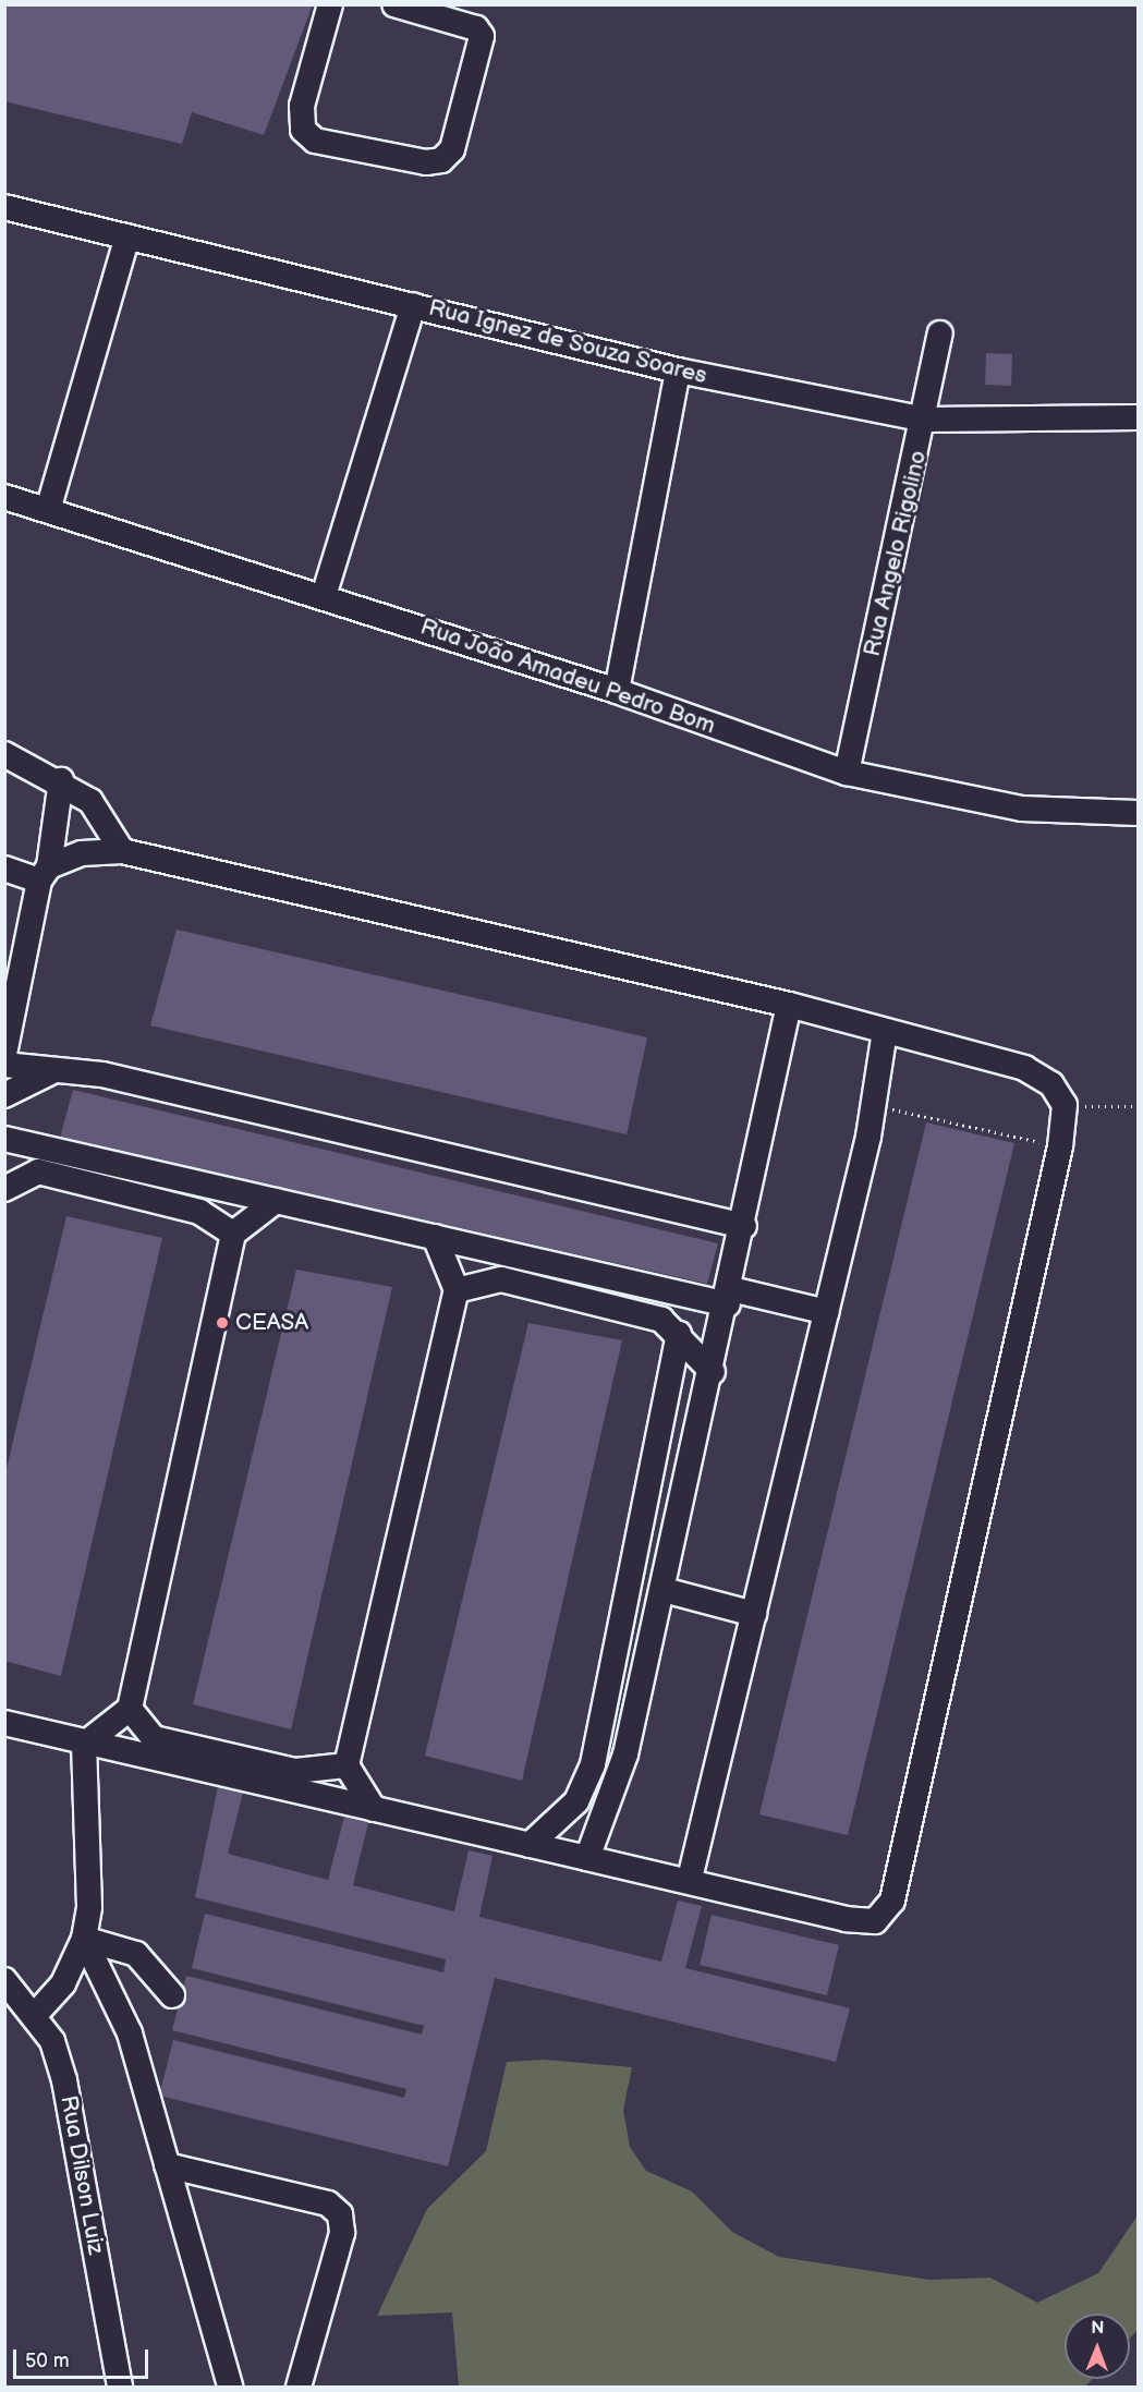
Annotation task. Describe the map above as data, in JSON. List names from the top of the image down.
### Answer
{
  "streets": {
    "street": [
      "Rua Ignez de Souza Soares",
      "Rua Angelo Rigolino",
      "Rua João Amadeu Pedro Bom",
      "Rua Dilson Luiz"
    ]
  },
  "crossings": [
    ["Rua Ignez de Souza Soares", "Rua Angelo Rigolino"],
    ["Rua Angelo Rigolino", "Rua João Amadeu Pedro Bom"]
  ],
  "places": ["CEASA"],
  "scale_bar": "50 m",
  "north": "top"
}
